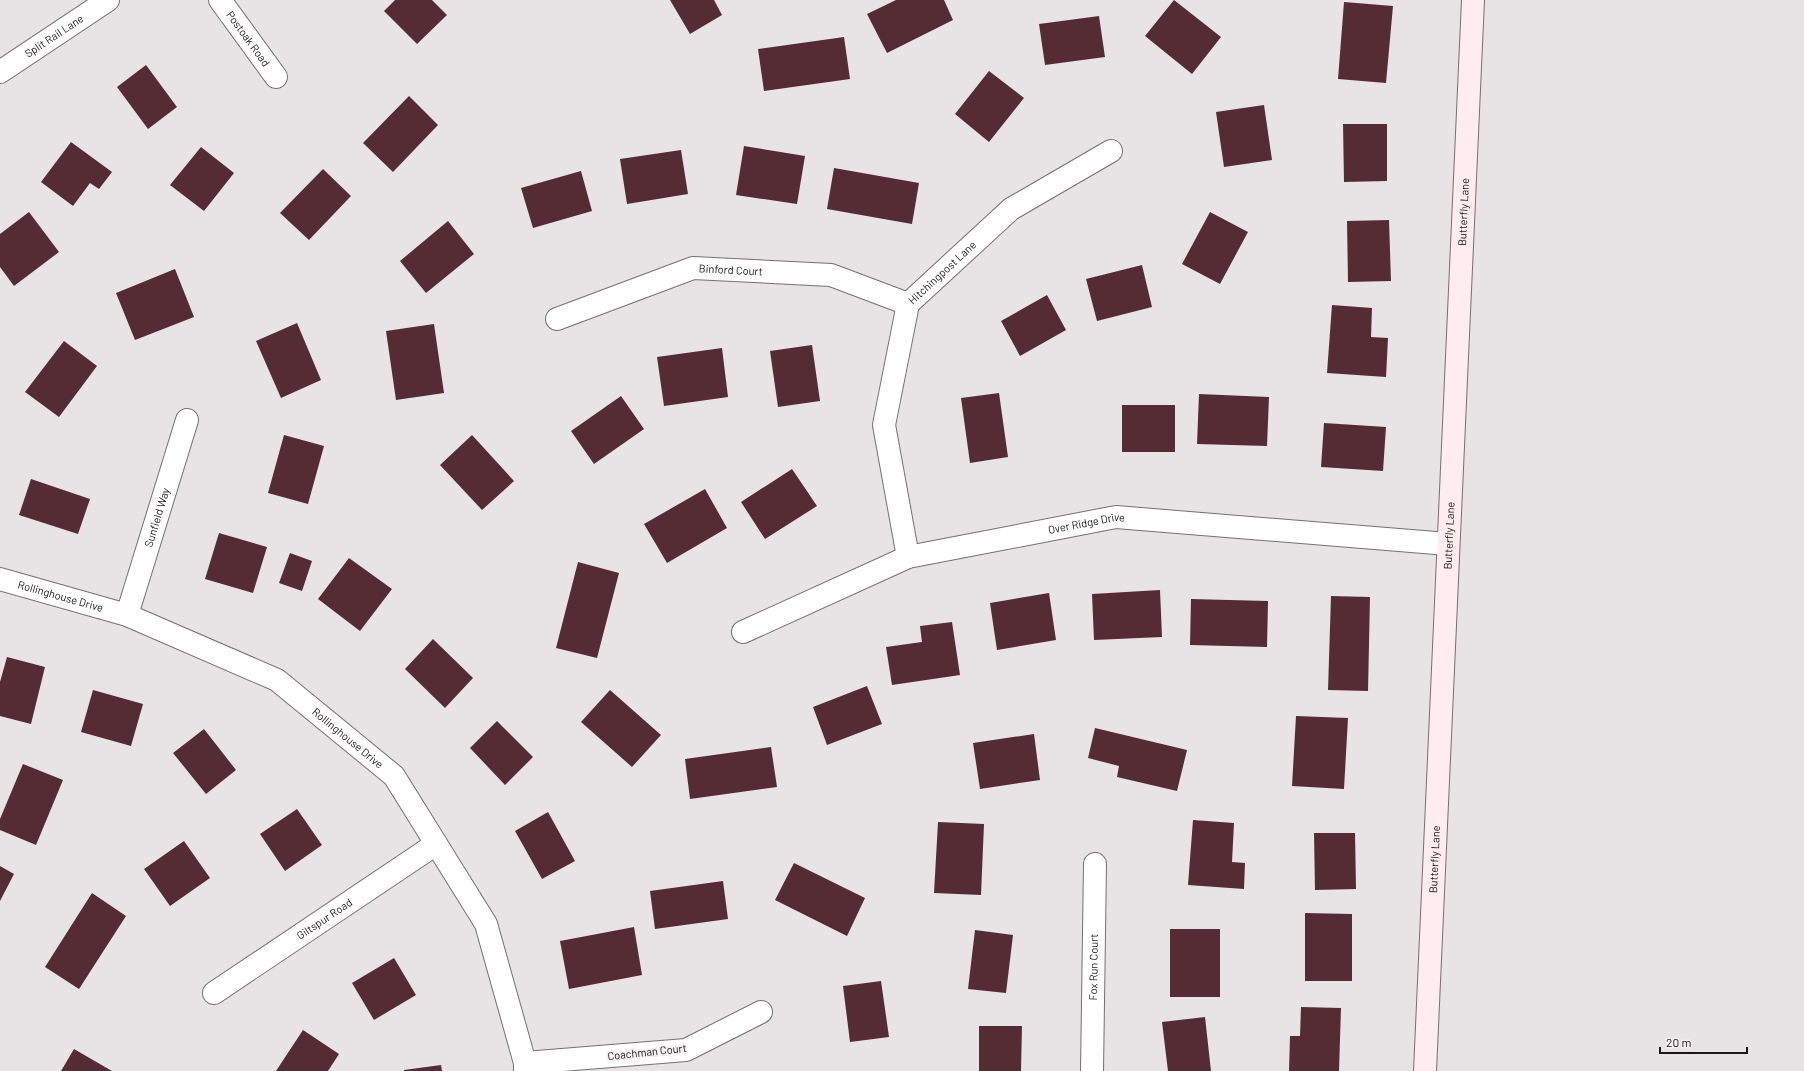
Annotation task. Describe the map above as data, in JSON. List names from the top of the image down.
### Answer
{
  "streets": {
    "street": [
      "Split Rail Lane",
      "Postoak Road",
      "Butterfly Lane",
      "Binford Court",
      "Hitchingpost Lane",
      "Sunfield Way",
      "Over Ridge Drive",
      "Rollinghouse Drive",
      "Giltspur Road",
      "Fox Run Court",
      "Coachman Court"
    ]
  },
  "crossings": [
    ["Butterfly Lane", "Over Ridge Drive"],
    ["Binford Court", "Hitchingpost Lane"],
    ["Hitchingpost Lane", "Over Ridge Drive"],
    ["Sunfield Way", "Rollinghouse Drive"],
    ["Rollinghouse Drive", "Giltspur Road"],
    ["Rollinghouse Drive", "Coachman Court"]
  ],
  "scale_bar": "20 m"
}
